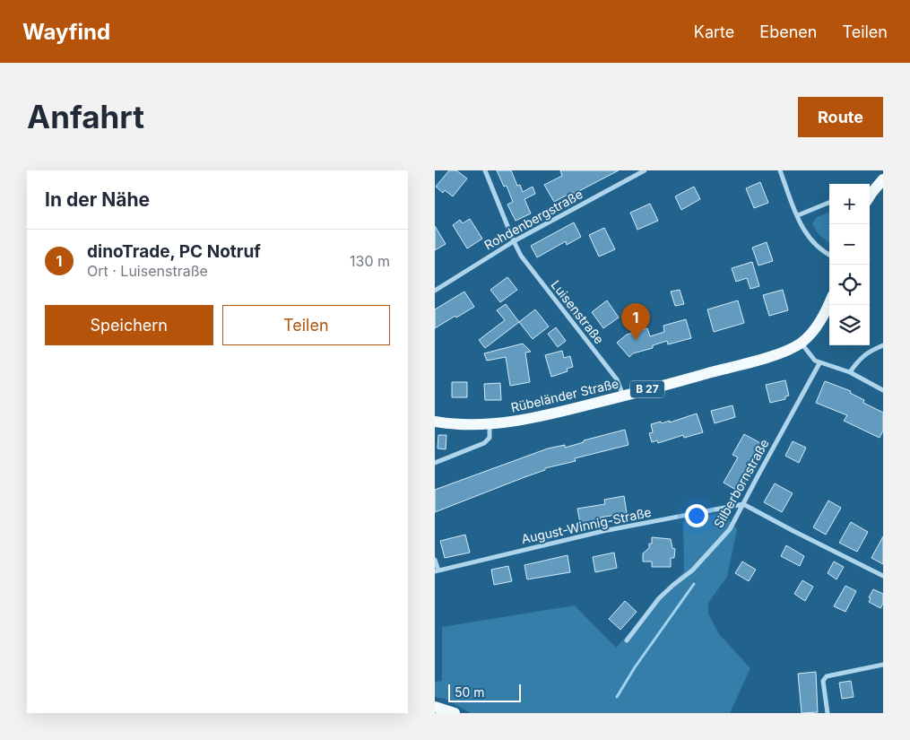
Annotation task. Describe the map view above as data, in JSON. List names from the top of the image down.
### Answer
{
  "streets": {
    "main road": ["B 27", "Rübeländer Straße"],
    "street": [
      "Rohdenbergstraße",
      "Luisenstraße",
      "Silberbornstraße",
      "August-Winnig-Straße"
    ]
  },
  "crossings": [
    ["Rohdenbergstraße", "Luisenstraße"],
    ["Luisenstraße", "Rübeländer Straße"],
    ["B 27", "Rübeländer Straße"],
    ["Silberbornstraße", "August-Winnig-Straße"]
  ],
  "scale_bar": "50 m",
  "page": {
    "header": "Wayfind",
    "nav": ["Karte", "Ebenen", "Teilen"],
    "buttons": [
      "Route",
      ["Speichern", "Teilen"]
    ],
    "title": "Anfahrt",
    "heading": "In der Nähe",
    "map_buttons": ["+", "−"],
    "list": [
      {
        "mark": "1",
        "name": "dinoTrade, PC Notruf",
        "note": "Ort · Luisenstraße",
        "value": "130 m"
      }
    ],
    "pins": "1",
    "scale": "50 m"
  }
}
